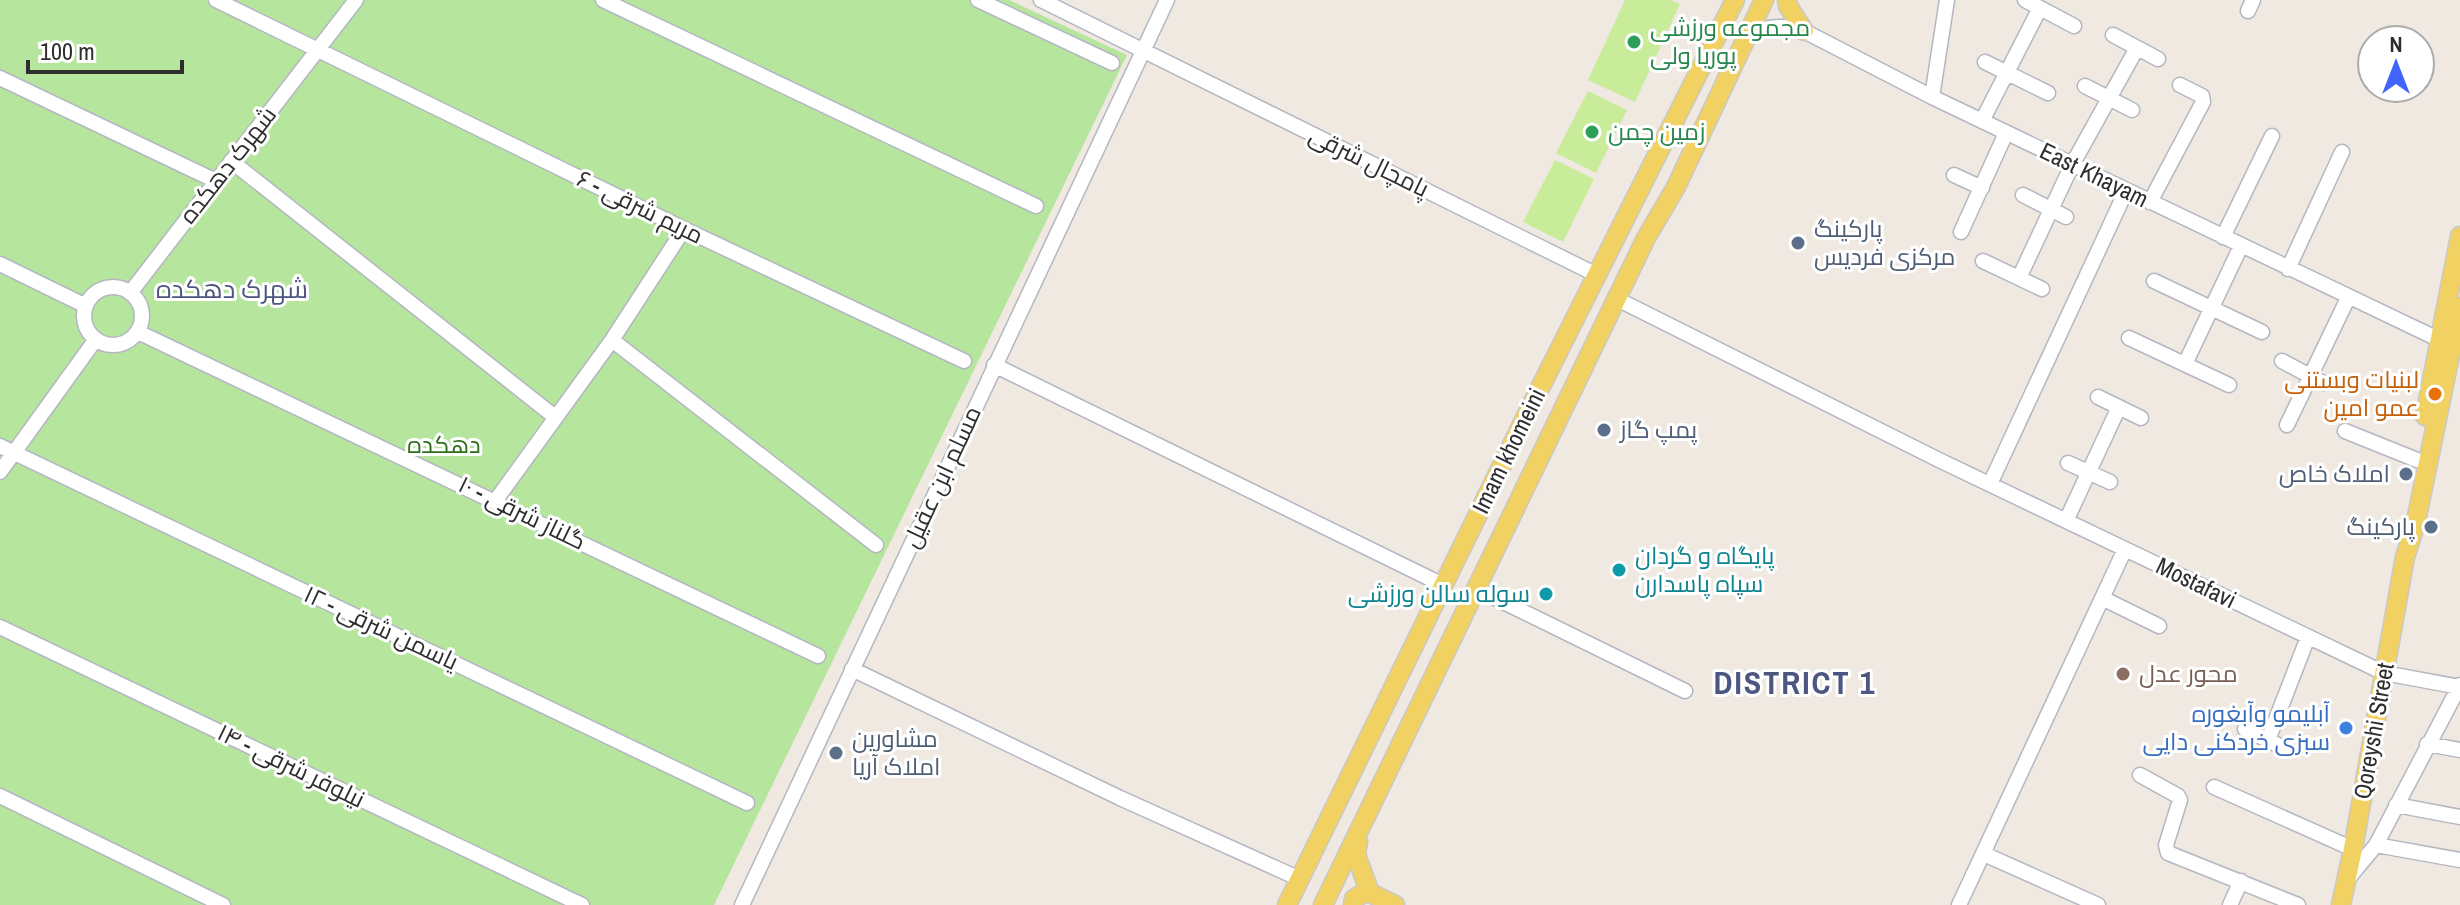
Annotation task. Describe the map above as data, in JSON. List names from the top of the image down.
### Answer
{
  "streets": {
    "main road": ["Imam khomeini", "Qoreyshi Street"],
    "street": [
      "پامچال شرقی",
      "شهرک دهکده",
      "East Khayam",
      "مریم شرقی - ۶",
      "مسلم ابن عقیل",
      "گلناز شرقی - ۱۰",
      "Mostafavi",
      "یاسمن شرقی - ۱۲",
      "نیلوفر شرقی - ۱۴"
    ]
  },
  "crossings": [
    ["پامچال شرقی", "Imam khomeini"],
    ["پامچال شرقی", "مسلم ابن عقیل"],
    ["شهرک دهکده", "مریم شرقی - ۶"],
    ["شهرک دهکده", "گلناز شرقی - ۱۰"],
    ["East Khayam", "Imam khomeini"],
    ["East Khayam", "Qoreyshi Street"],
    ["Imam khomeini", "Mostafavi"],
    ["Mostafavi", "Qoreyshi Street"]
  ],
  "districts": ["شهرک دهکده", "DISTRICT 1"],
  "parks": ["دهکده"],
  "places": [
    "مجموعه ورزشی پوریا ولی",
    "زمین چمن",
    "پارکینگ مرکزی فردیس",
    "لبنیات وبستنی عمو امین",
    "پمپ گاز",
    "املاک خاص",
    "پارکینگ",
    "پایگاه و گردان سپاه پاسدارن",
    "سوله سالن ورزشی",
    "محور عدل",
    "آبلیمو وآبغوره سبزی خردکنی دایی",
    "مشاورین املاک آریا"
  ],
  "scale_bar": "100 m",
  "north": "top"
}
